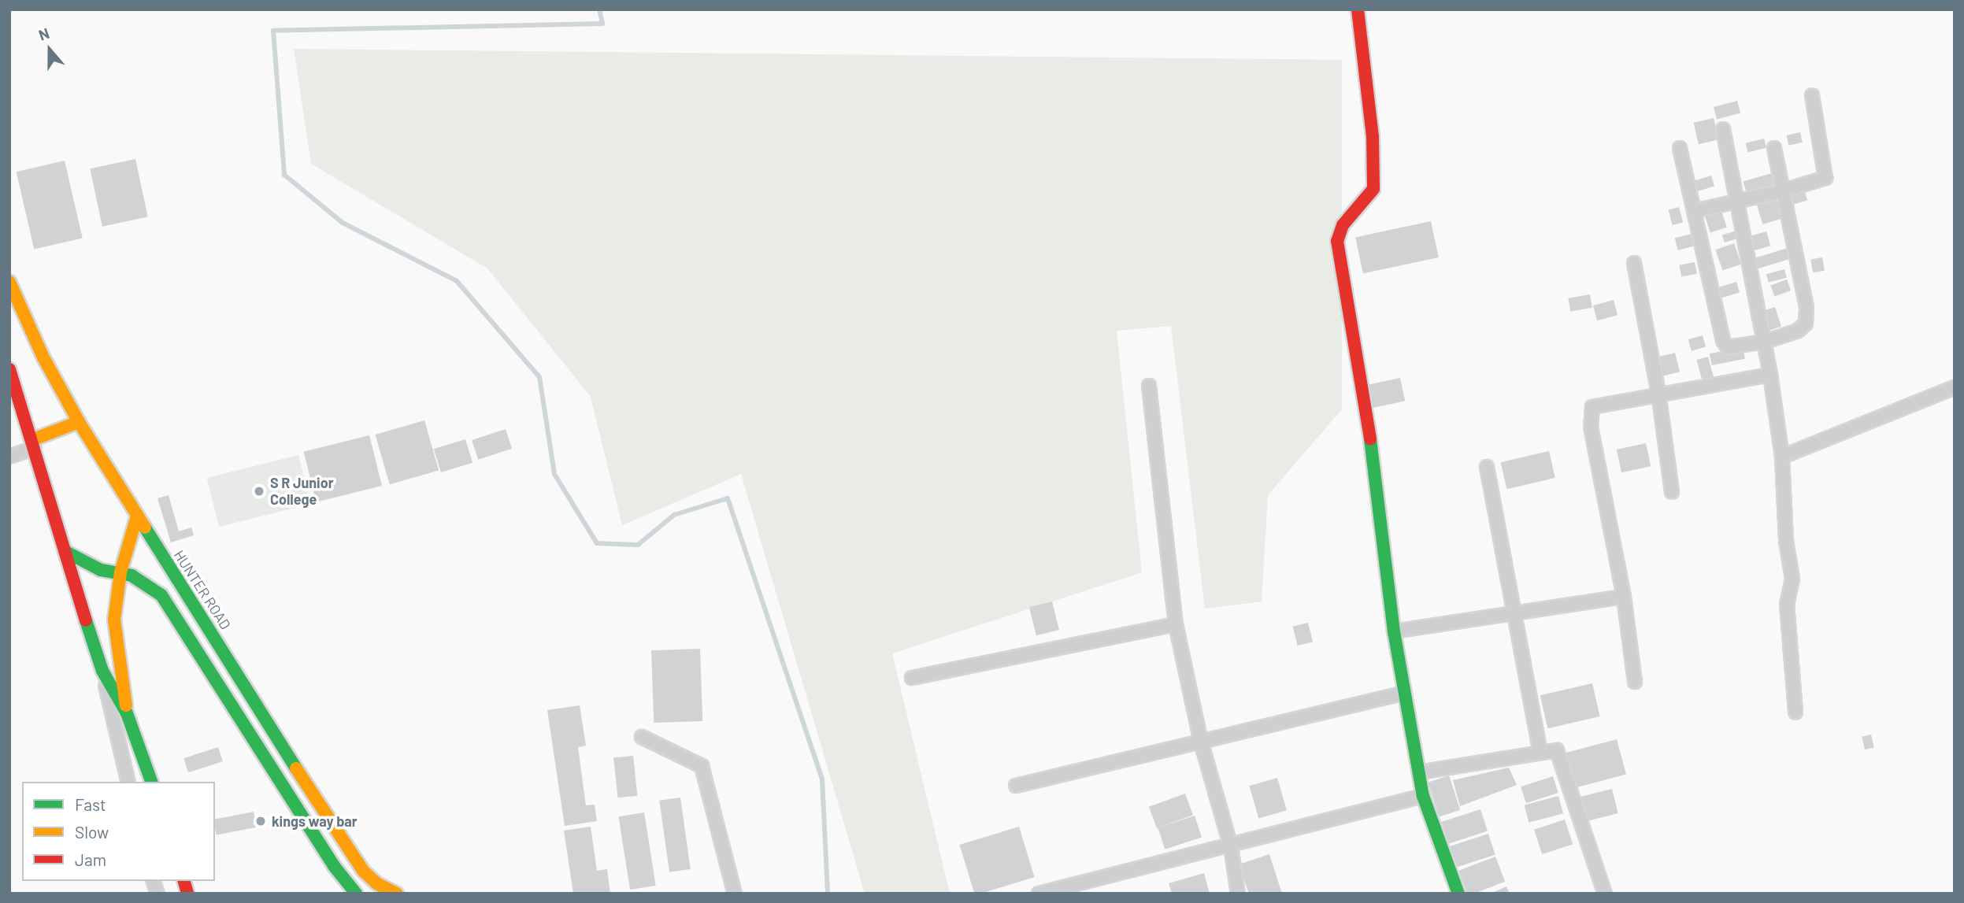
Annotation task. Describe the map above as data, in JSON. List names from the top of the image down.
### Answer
{
  "streets": {
    "street": ["HUNTER ROAD"]
  },
  "places": ["S R Junior College", "kings way bar"],
  "legend": ["Fast", "Slow", "Jam"],
  "north": "top"
}
